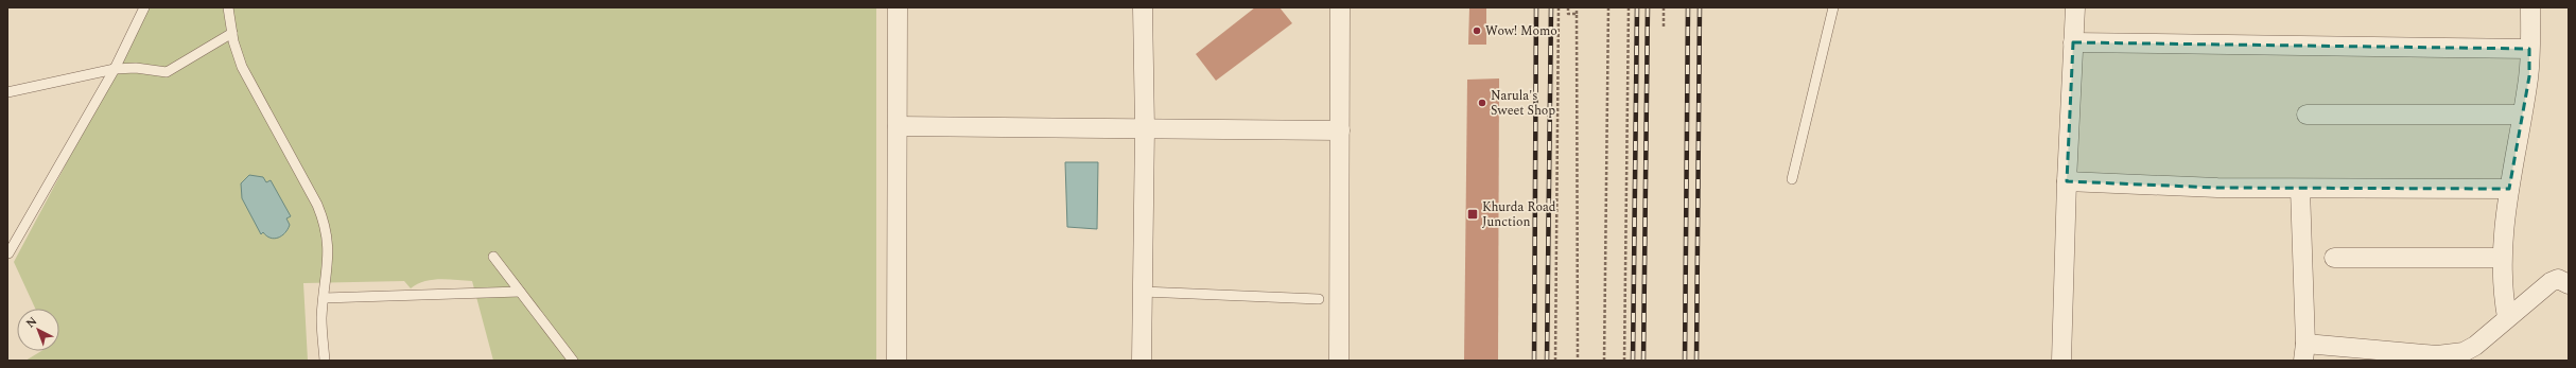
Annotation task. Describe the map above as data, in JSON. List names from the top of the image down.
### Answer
{
  "places": {
    "other": ["Wow! Momo", "Narula's Sweet Shop"],
    "transit": ["Khurda Road Junction"]
  },
  "north": "top left"
}
